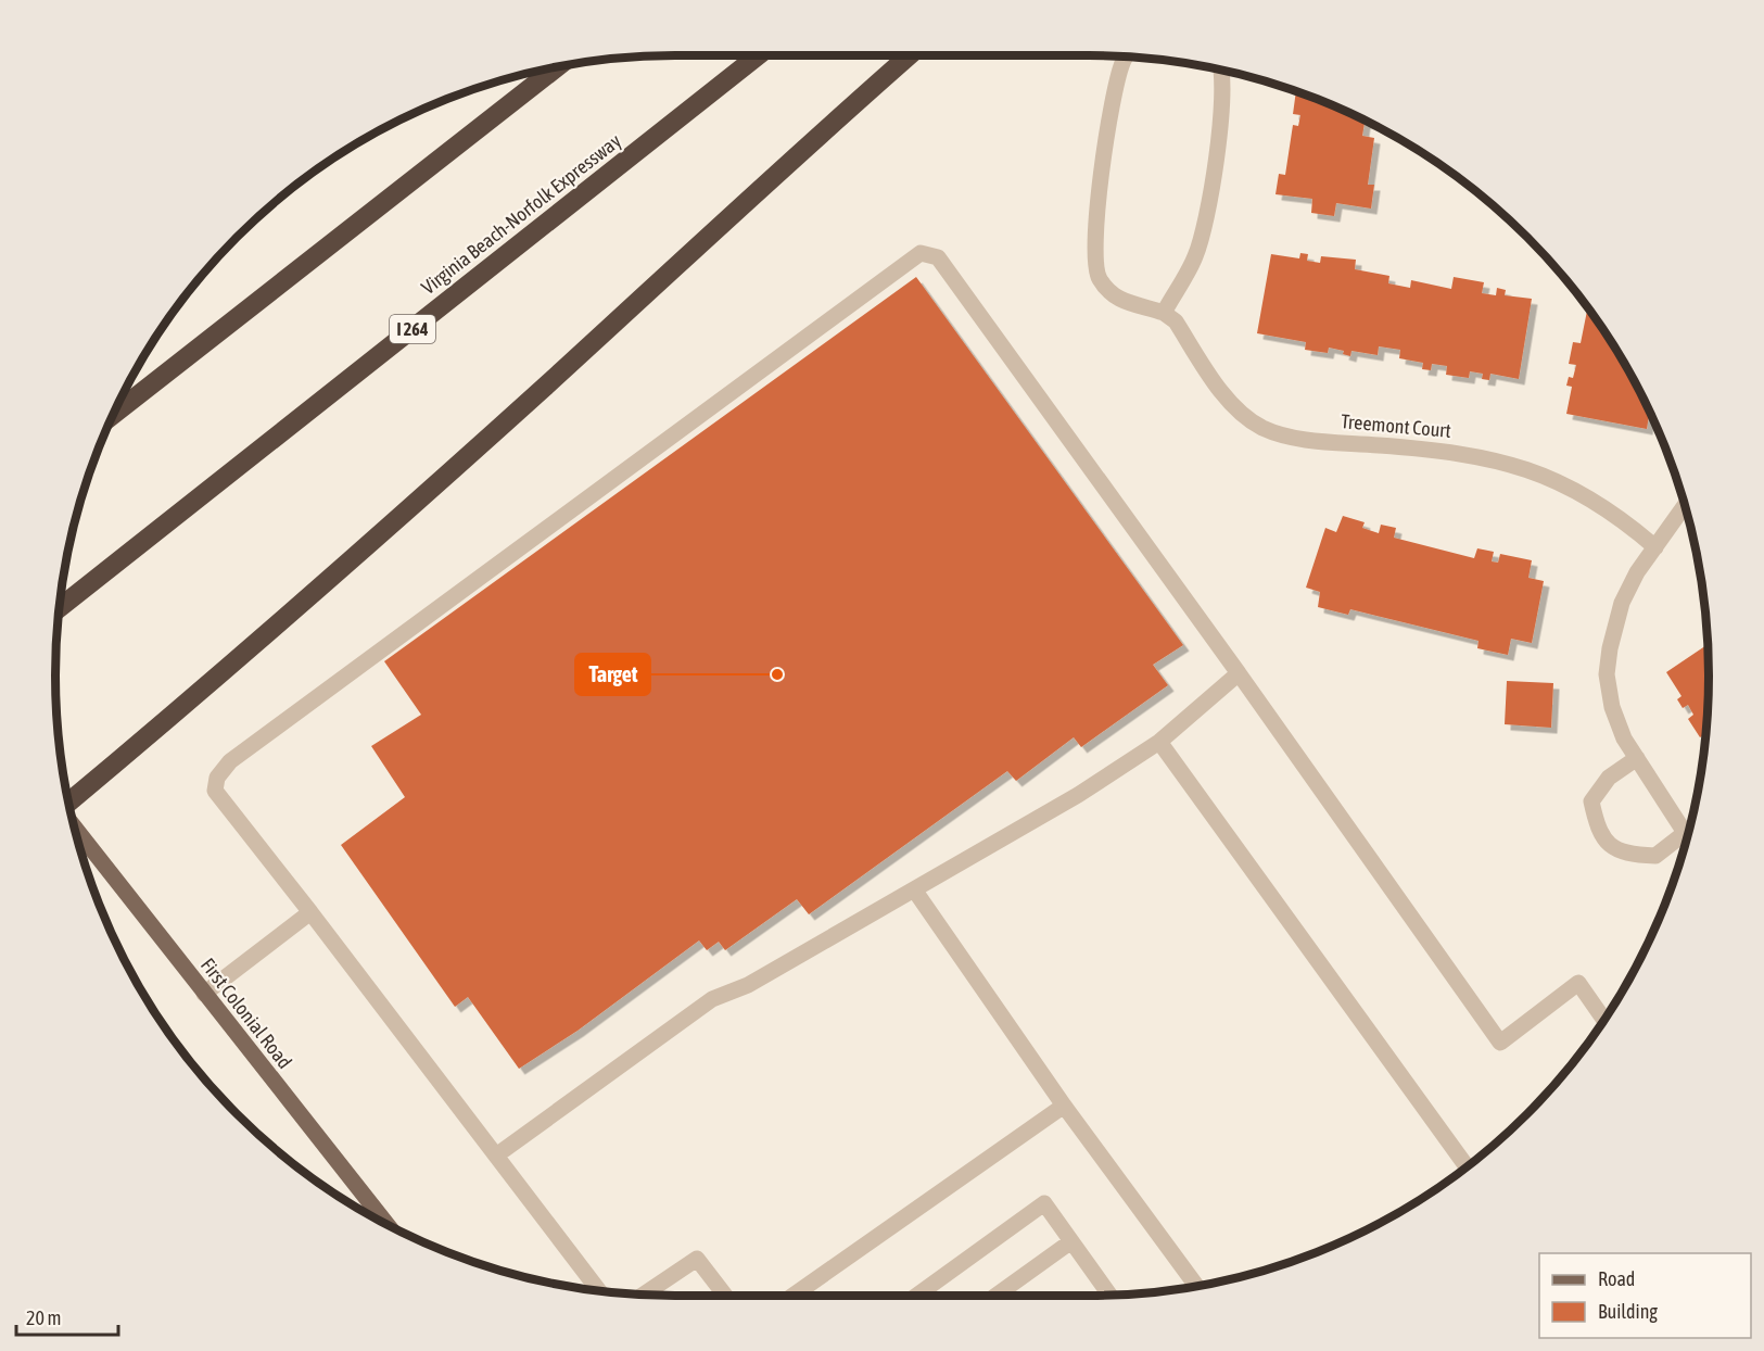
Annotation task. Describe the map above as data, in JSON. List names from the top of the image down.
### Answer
{
  "streets": {
    "highway": ["Virginia Beach-Norfolk Expressway", "I 264"],
    "main road": ["First Colonial Road"],
    "street": ["Treemont Court"]
  },
  "places": ["Target"],
  "legend": ["Road", "Building"],
  "scale_bar": "20 m"
}
